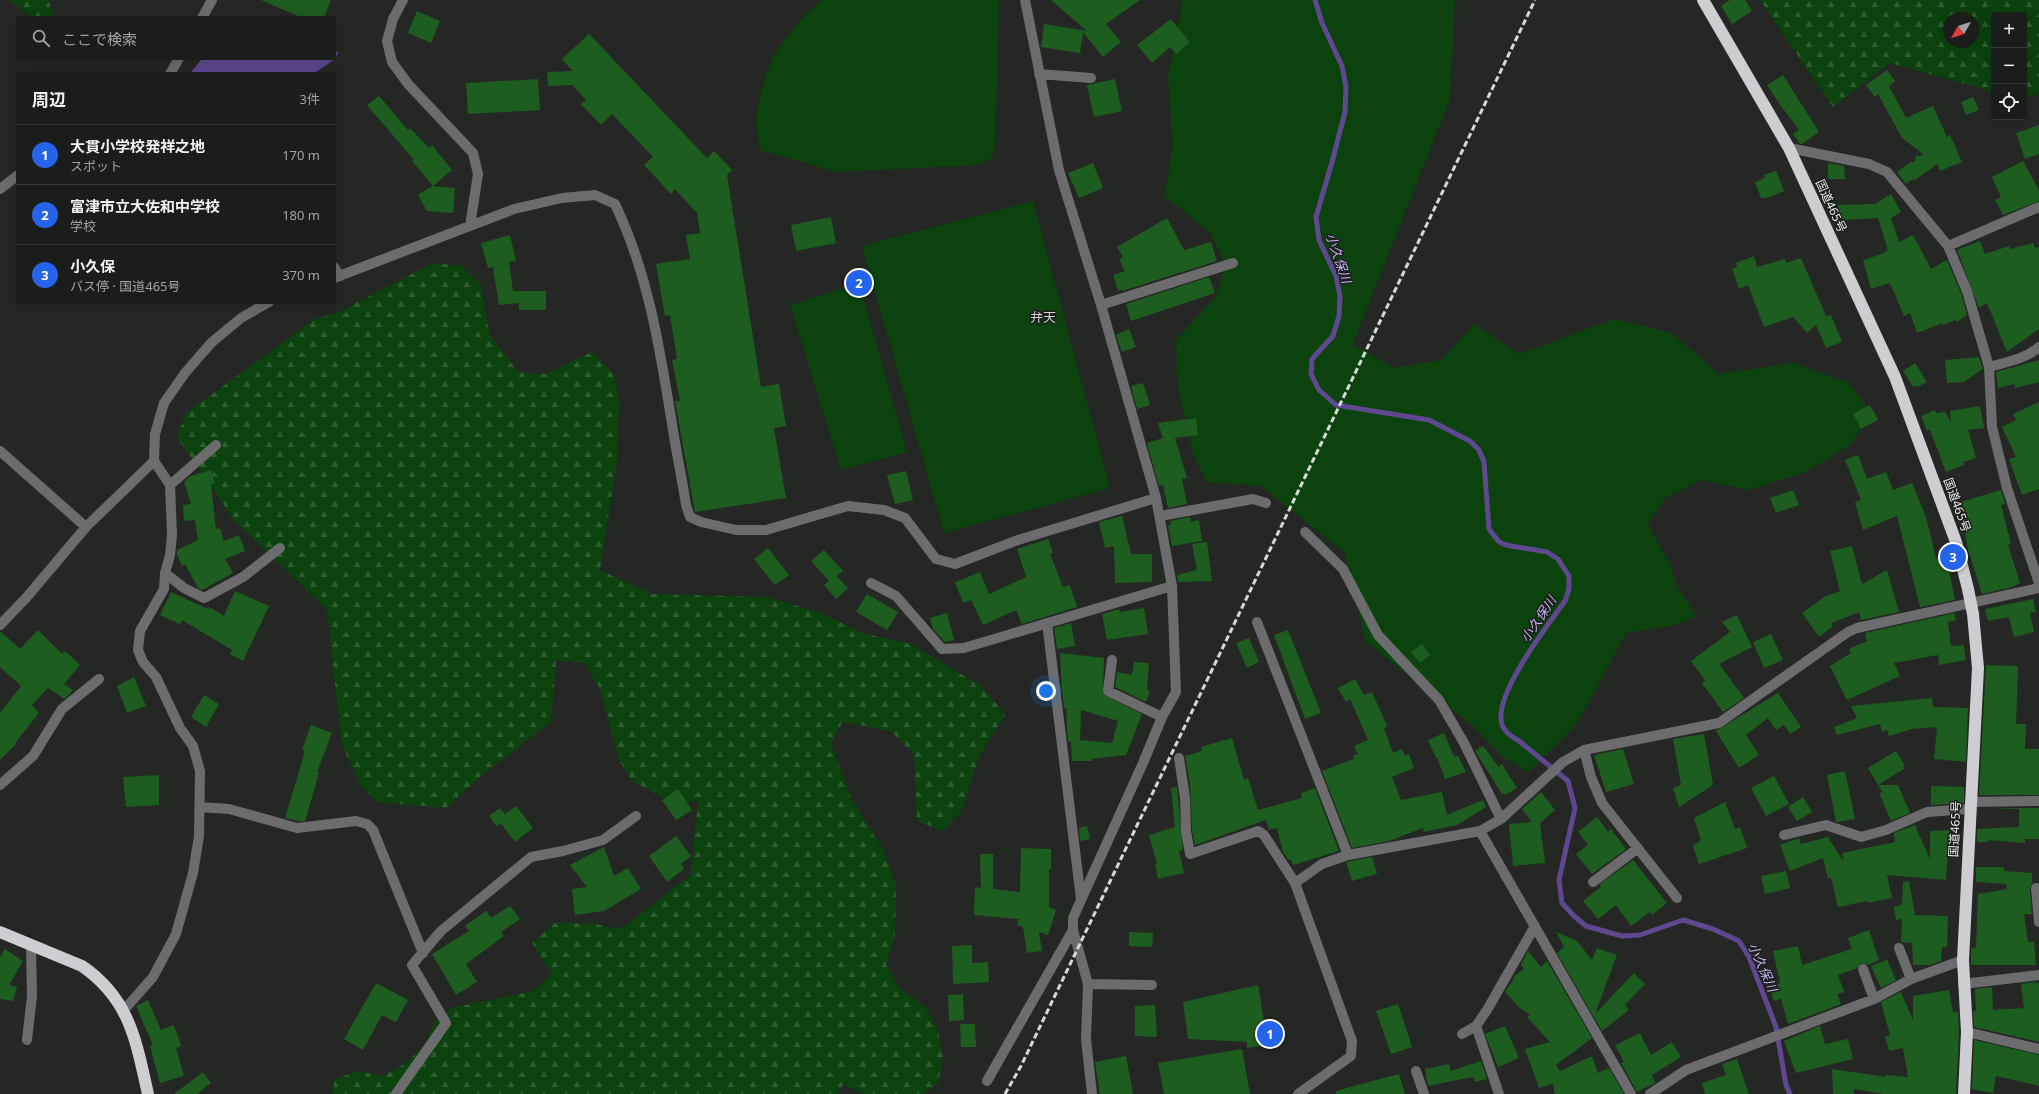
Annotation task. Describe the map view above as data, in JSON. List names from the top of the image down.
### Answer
{
  "streets": {
    "highway": ["国道465号"]
  },
  "districts": ["弁天"],
  "water": ["小久保川"],
  "north": "bottom left",
  "page": {
    "map_buttons": ["+", "−"],
    "search": "ここで検索",
    "heading": ["周辺", "3件"],
    "list": [
      {
        "mark": "1",
        "name": "大貫小学校発祥之地",
        "note": "スポット",
        "value": "170 m"
      },
      {
        "mark": "2",
        "name": "富津市立大佐和中学校",
        "note": "学校",
        "value": "180 m"
      },
      {
        "mark": "3",
        "name": "小久保",
        "note": "バス停 · 国道465号",
        "value": "370 m"
      }
    ],
    "pins": ["2", "3", "1"]
  }
}
